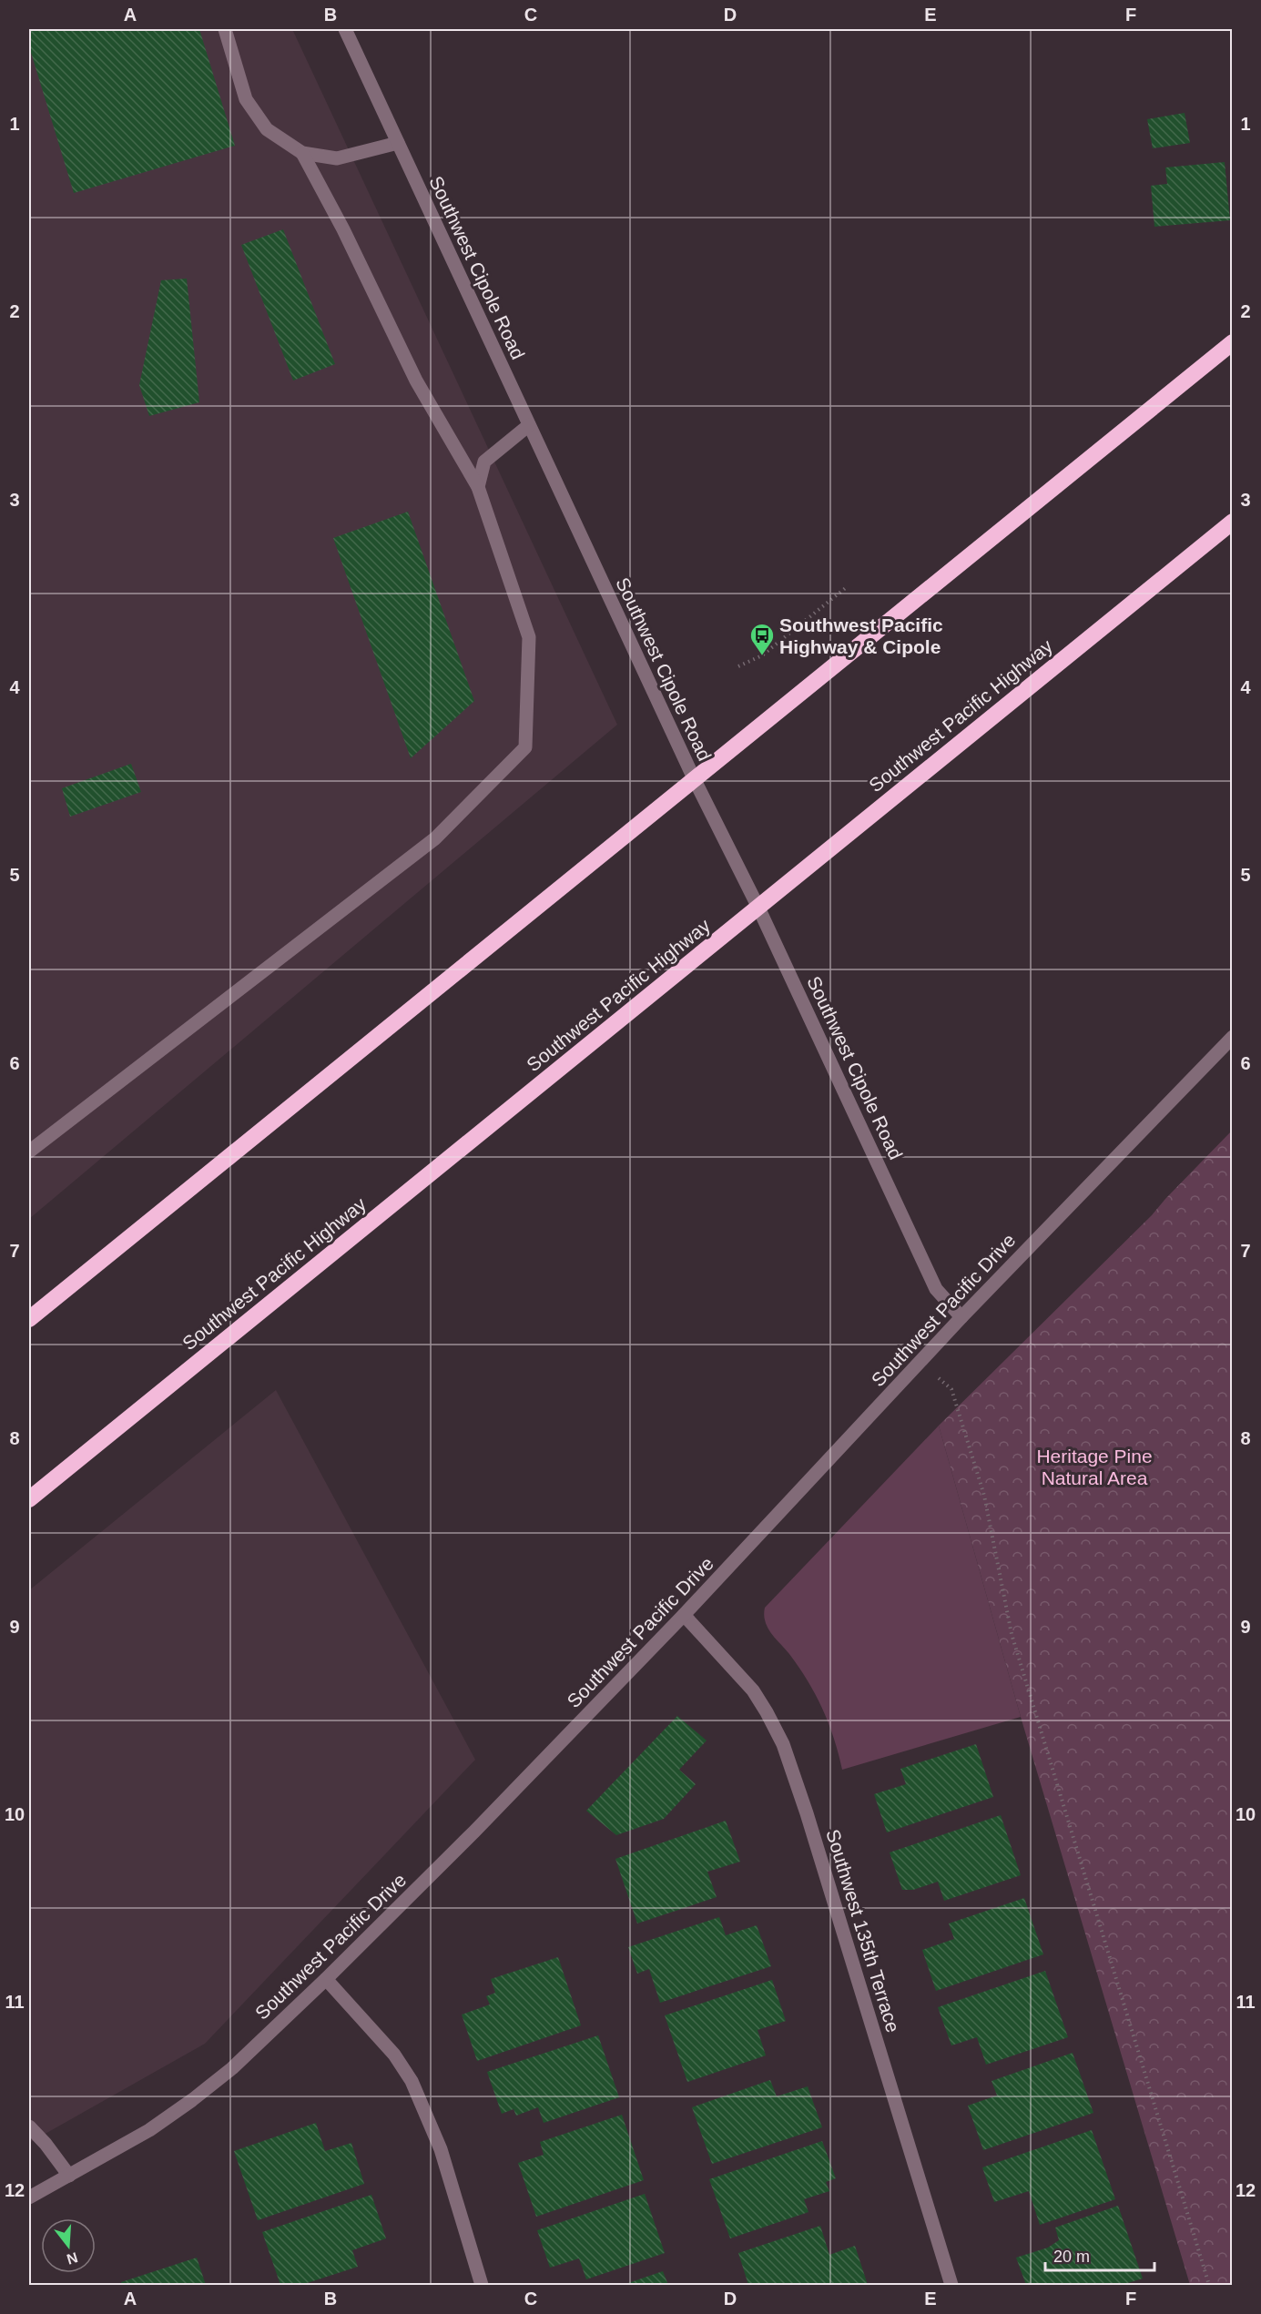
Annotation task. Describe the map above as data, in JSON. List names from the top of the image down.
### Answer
{
  "streets": {
    "highway": ["Southwest Pacific Highway"],
    "street": ["Southwest Cipole Road", "Southwest Pacific Drive", "Southwest 135th Terrace"]
  },
  "crossings": [
    ["Southwest Cipole Road", "Southwest Pacific Highway"],
    ["Southwest Cipole Road", "Southwest Pacific Drive"],
    ["Southwest Pacific Drive", "Southwest 135th Terrace"]
  ],
  "parks": ["Heritage Pine Natural Area"],
  "places": {
    "bus stop": ["Southwest Pacific Highway & Cipole"]
  },
  "scale_bar": "20 m",
  "north": "bottom",
  "grid": {
    "columns": [
      "A",
      "B",
      "C",
      "D",
      "E",
      "F"
    ],
    "rows": [
      "1",
      "2",
      "3",
      "4",
      "5",
      "6",
      "7",
      "8",
      "9",
      "10",
      "11",
      "12"
    ]
  }
}
